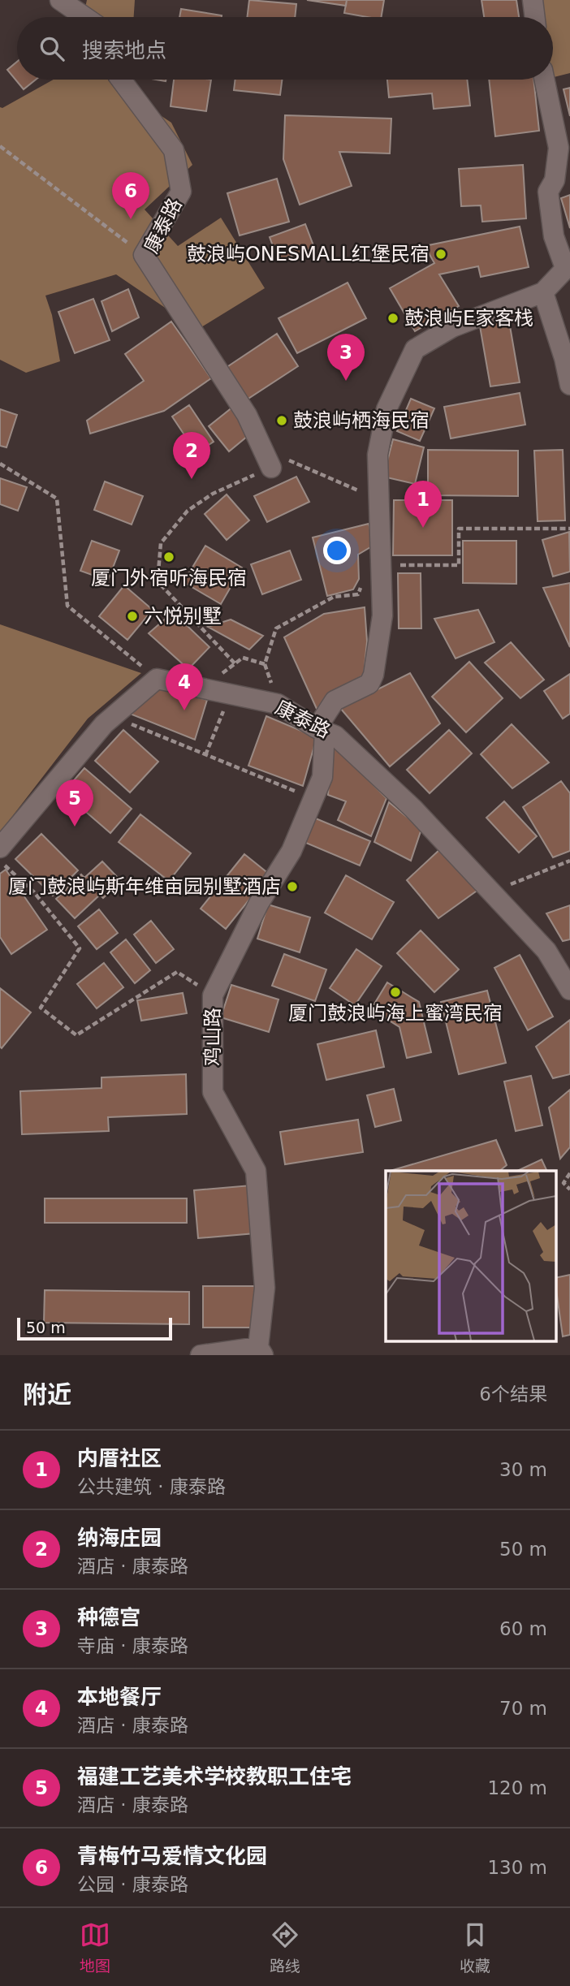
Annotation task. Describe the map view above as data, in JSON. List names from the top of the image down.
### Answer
{
  "streets": {
    "street": ["康泰路", "鸡山路"]
  },
  "crossings": [
    ["康泰路", "鸡山路"]
  ],
  "places": [
    "鼓浪屿ONESMALL红堡民宿",
    "鼓浪屿E家客栈",
    "鼓浪屿栖海民宿",
    "厦门外宿听海民宿",
    "六悦别墅",
    "厦门鼓浪屿斯年维亩园别墅酒店",
    "厦门鼓浪屿海上蜜湾民宿"
  ],
  "scale_bar": "50 m",
  "page": {
    "search": "搜索地点",
    "pins": [
      "6",
      "3",
      "2",
      "1",
      "4",
      "5"
    ],
    "scale": "50 m",
    "heading": ["附近", "6个结果"],
    "list": [
      {
        "mark": "1",
        "name": "内厝社区",
        "note": "公共建筑 · 康泰路",
        "value": "30 m"
      },
      {
        "mark": "2",
        "name": "纳海庄园",
        "note": "酒店 · 康泰路",
        "value": "50 m"
      },
      {
        "mark": "3",
        "name": "种德宫",
        "note": "寺庙 · 康泰路",
        "value": "60 m"
      },
      {
        "mark": "4",
        "name": "本地餐厅",
        "note": "酒店 · 康泰路",
        "value": "70 m"
      },
      {
        "mark": "5",
        "name": "福建工艺美术学校教职工住宅",
        "note": "酒店 · 康泰路",
        "value": "120 m"
      },
      {
        "mark": "6",
        "name": "青梅竹马爱情文化园",
        "note": "公园 · 康泰路",
        "value": "130 m"
      }
    ],
    "nav": ["地图", "路线", "收藏"]
  }
}
